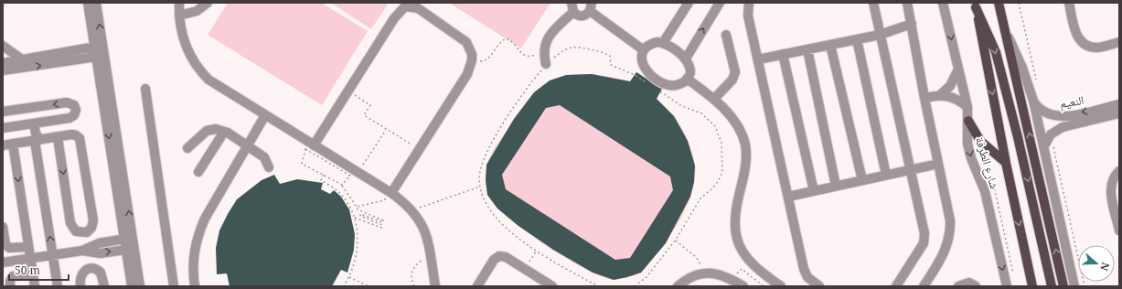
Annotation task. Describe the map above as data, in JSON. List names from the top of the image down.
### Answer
{
  "streets": {
    "main road": ["شارع الطرفة"],
    "street": ["النعيم"]
  },
  "scale_bar": "50 m",
  "north": "right"
}
